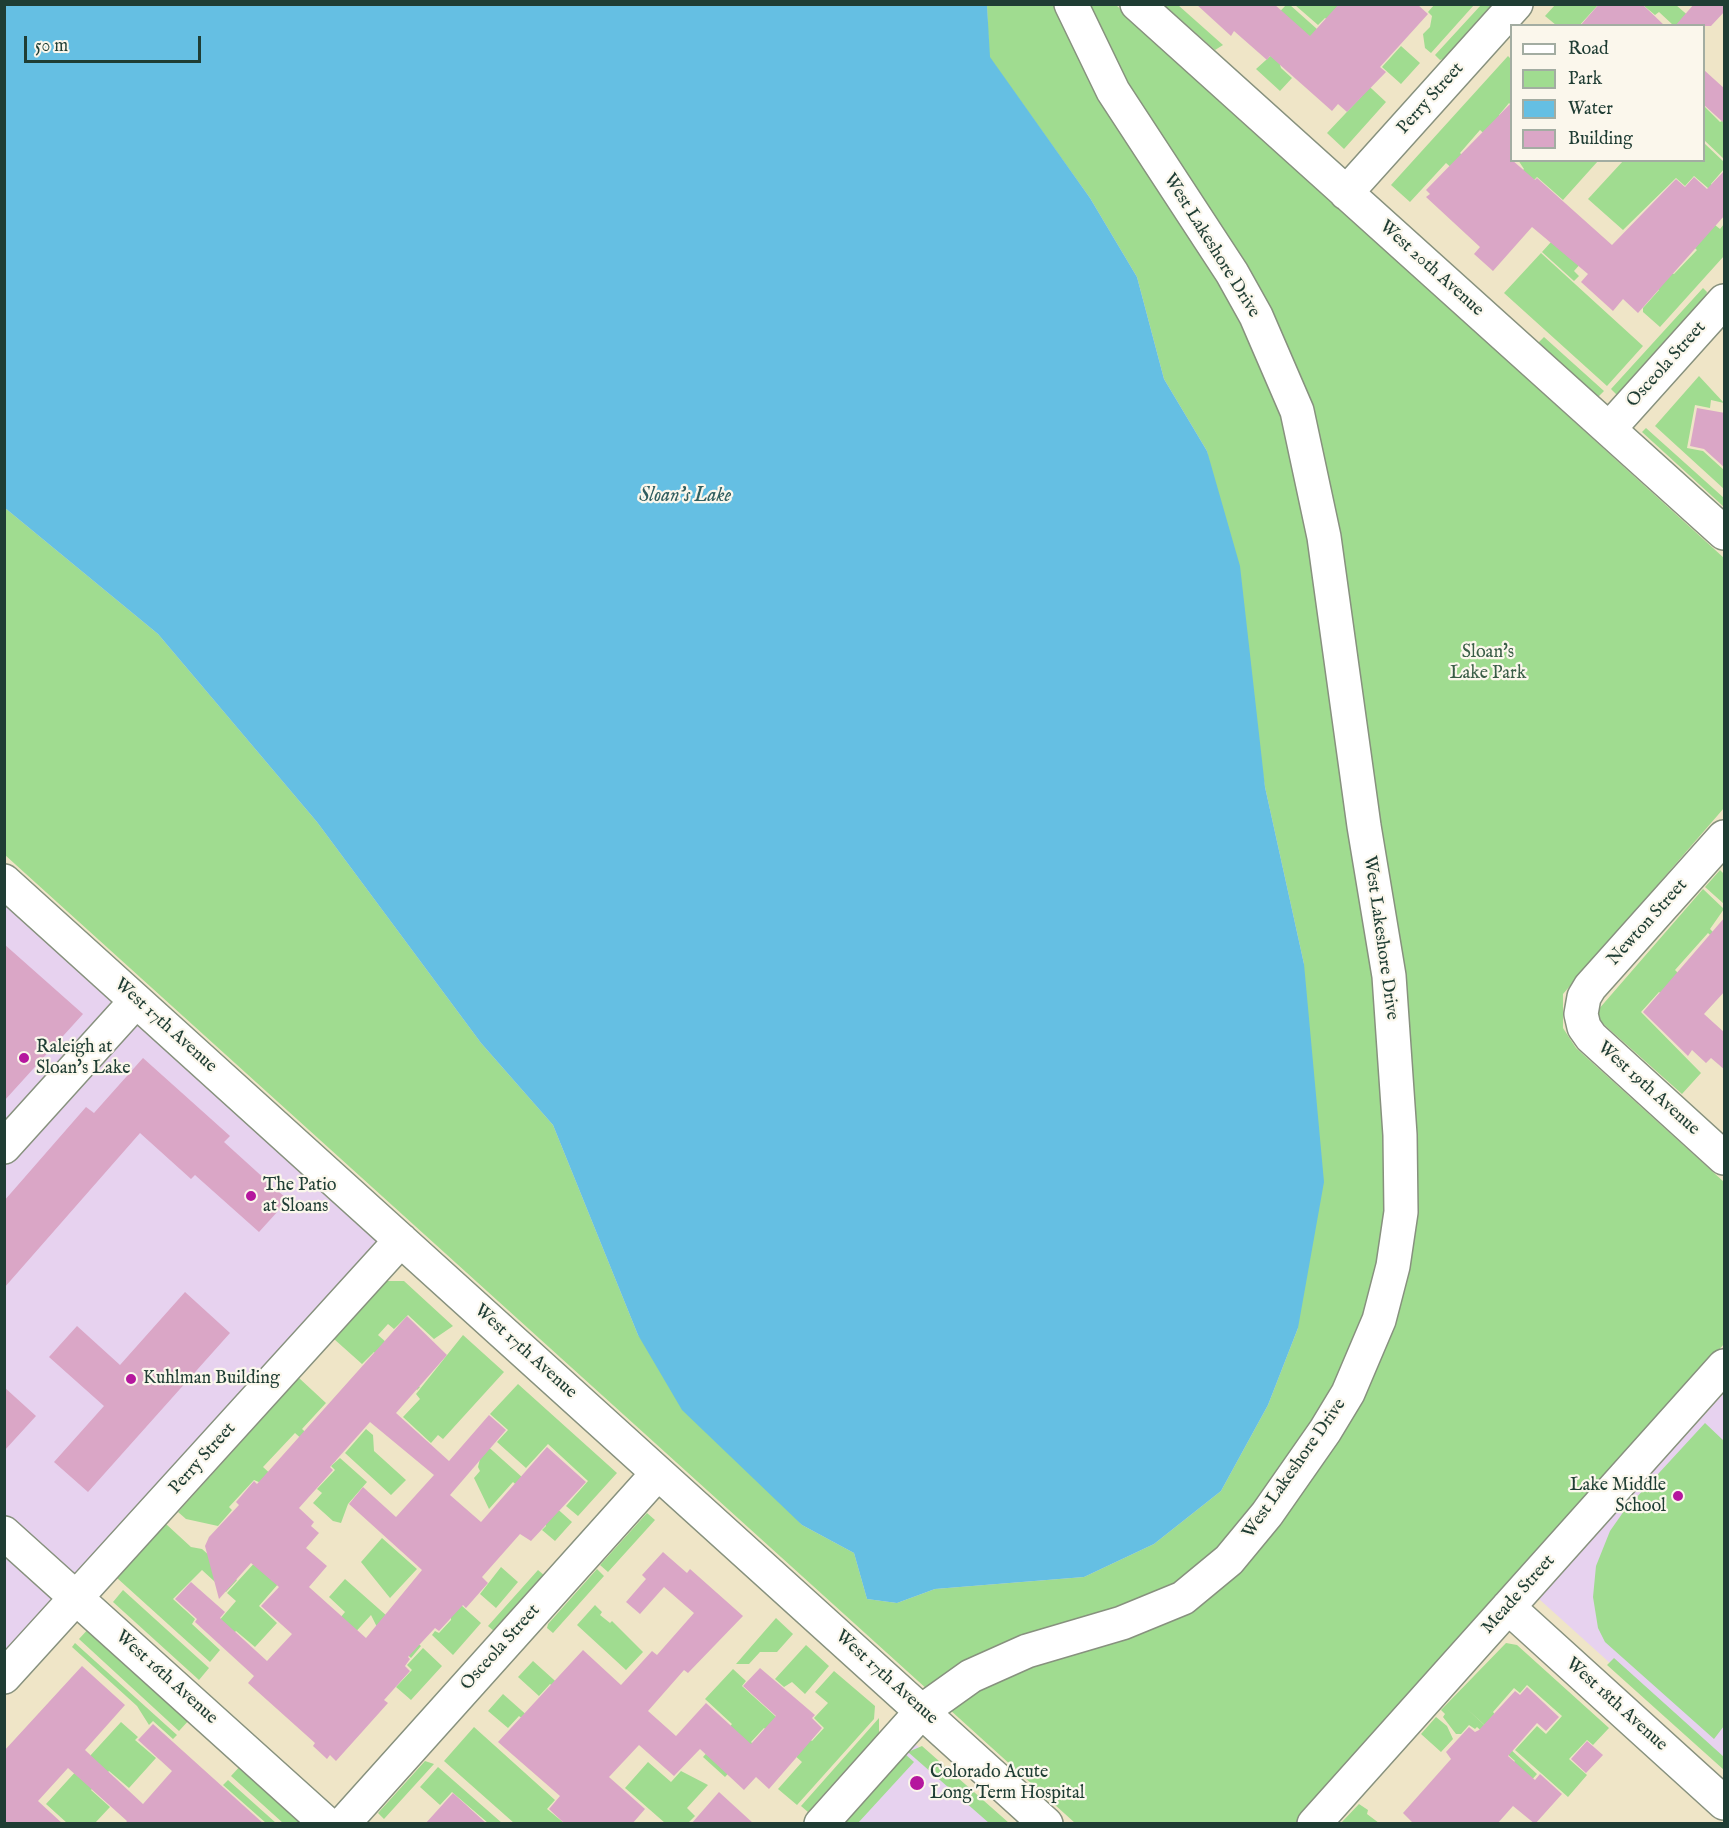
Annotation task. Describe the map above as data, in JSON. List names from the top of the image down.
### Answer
{
  "streets": {
    "street": [
      "Perry Street",
      "West Lakeshore Drive",
      "West 20th Avenue",
      "Osceola Street",
      "Newton Street",
      "West 17th Avenue",
      "West 19th Avenue",
      "Meade Street",
      "West 16th Avenue",
      "West 18th Avenue"
    ]
  },
  "crossings": [
    ["Perry Street", "West 20th Avenue"],
    ["Perry Street", "West 17th Avenue"],
    ["Perry Street", "West 16th Avenue"],
    ["West Lakeshore Drive", "West 17th Avenue"],
    ["West 20th Avenue", "Osceola Street"],
    ["Osceola Street", "West 17th Avenue"],
    ["Newton Street", "West 19th Avenue"],
    ["Meade Street", "West 18th Avenue"]
  ],
  "water": ["Sloan's Lake"],
  "parks": ["Sloan's Lake Park"],
  "places": [
    "Raleigh at Sloan's Lake",
    "The Patio at Sloans",
    "Kuhlman Building",
    "Lake Middle School",
    "Colorado Acute Long Term Hospital"
  ],
  "legend": [
    "Road",
    "Park",
    "Water",
    "Building"
  ],
  "scale_bar": "50 m"
}
